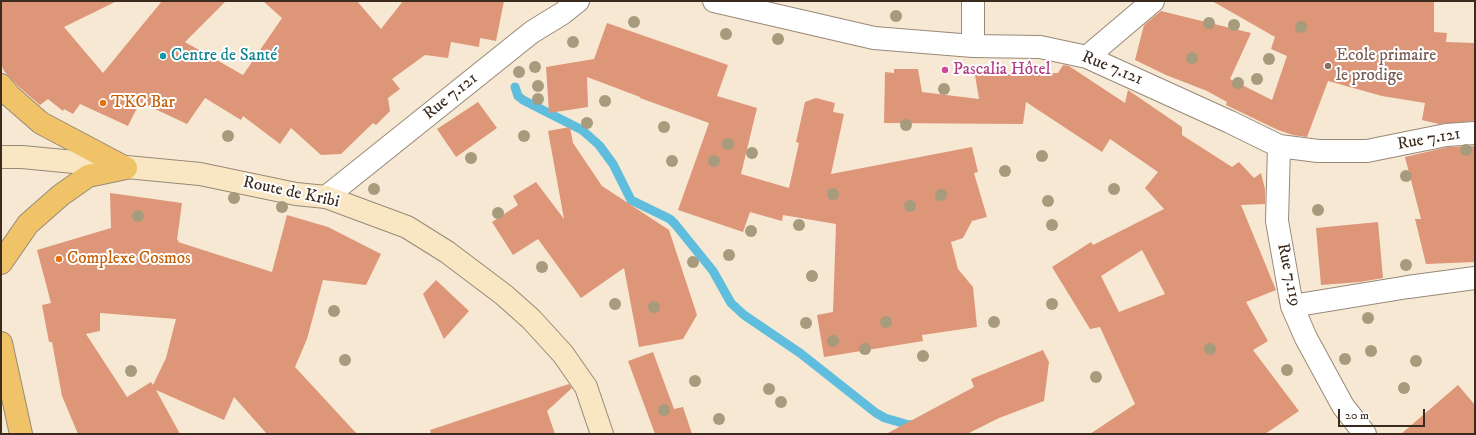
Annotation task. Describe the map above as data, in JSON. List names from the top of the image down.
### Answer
{
  "streets": {
    "main road": ["Route de Kribi"],
    "street": ["Rue 7.121", "Rue 7.119"]
  },
  "crossings": [
    ["Rue 7.121", "Route de Kribi"],
    ["Rue 7.121", "Rue 7.119"]
  ],
  "places": [
    "Centre de Santé",
    "Ecole primaire le prodige",
    "Pascalia Hôtel",
    "TKC Bar",
    "Complexe Cosmos"
  ],
  "scale_bar": "20 m"
}
